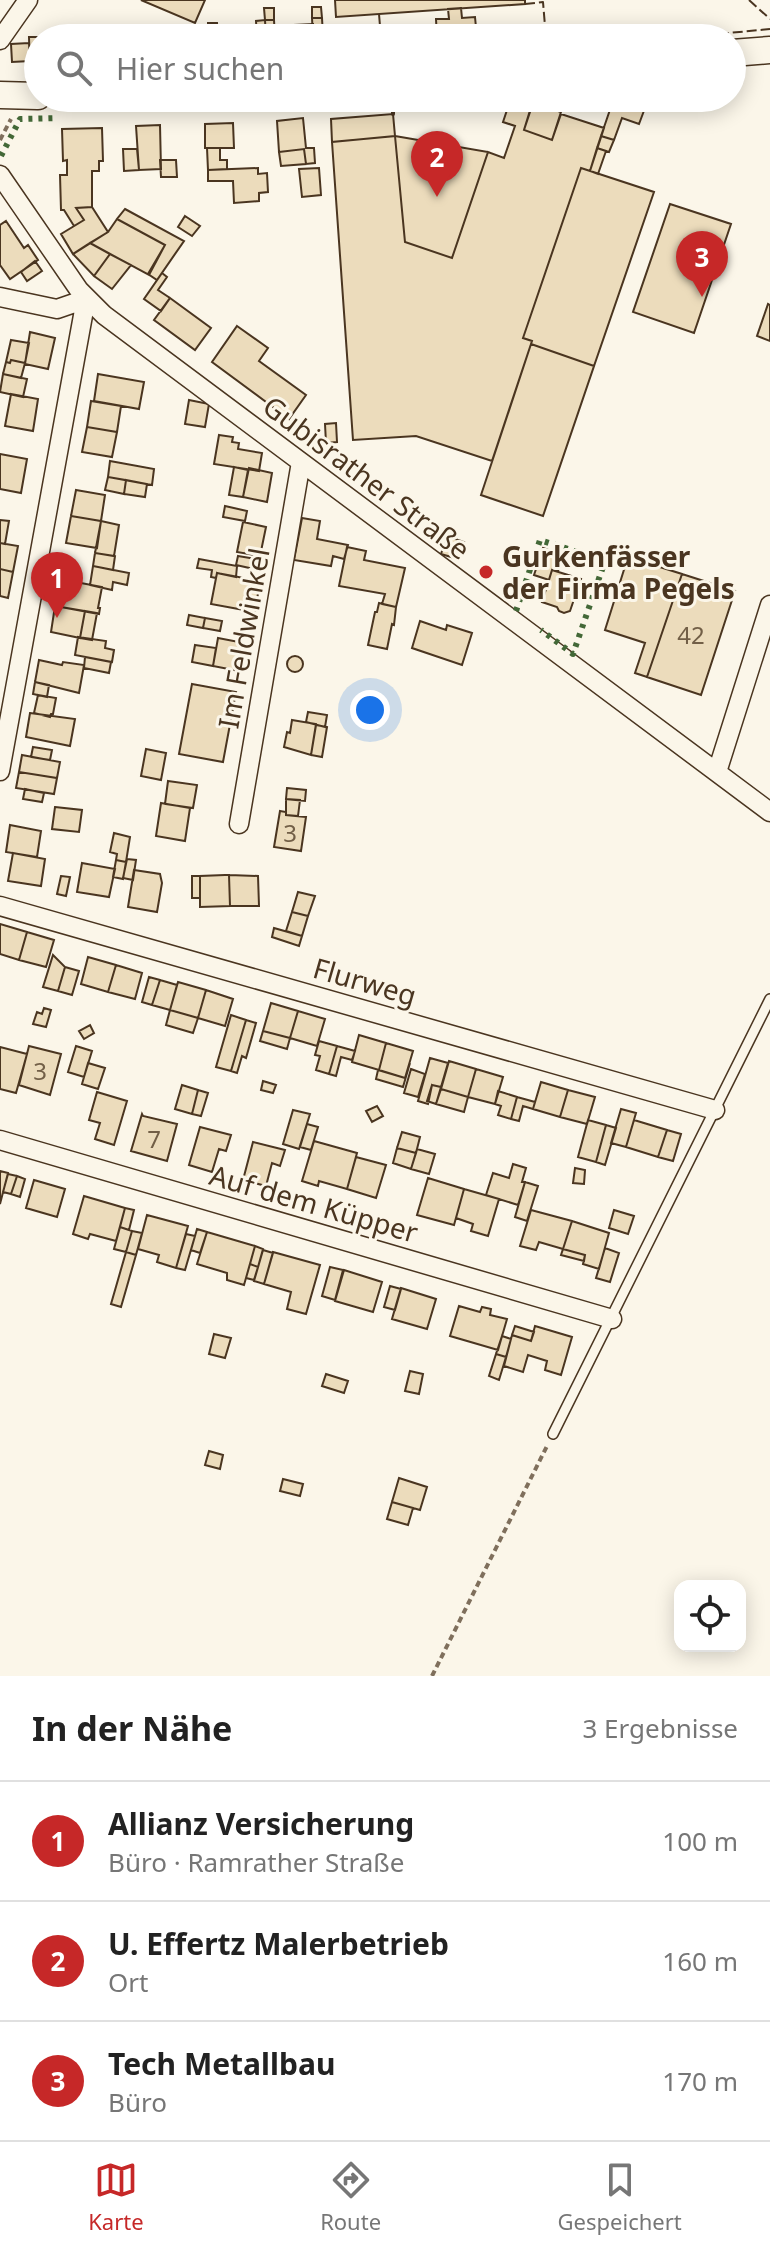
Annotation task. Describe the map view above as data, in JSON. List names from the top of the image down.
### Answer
{
  "streets": {
    "street": [
      "Gubisrather Straße",
      "Im Feldwinkel",
      "Flurweg",
      "Auf dem Küpper"
    ]
  },
  "crossings": [
    ["Gubisrather Straße", "Im Feldwinkel"]
  ],
  "places": ["Gurkenfässer der Firma Pegels"],
  "house_numbers": [
    "42",
    "3",
    "3",
    "7"
  ],
  "page": {
    "search": "Hier suchen",
    "pins": ["2", "3", "1"],
    "heading": ["In der Nähe", "3 Ergebnisse"],
    "list": [
      {
        "mark": "1",
        "name": "Allianz Versicherung",
        "note": "Büro · Ramrather Straße",
        "value": "100 m"
      },
      {
        "mark": "2",
        "name": "U. Effertz Malerbetrieb",
        "note": "Ort",
        "value": "160 m"
      },
      {
        "mark": "3",
        "name": "Tech Metallbau",
        "note": "Büro",
        "value": "170 m"
      }
    ],
    "nav": ["Karte", "Route", "Gespeichert"]
  }
}
